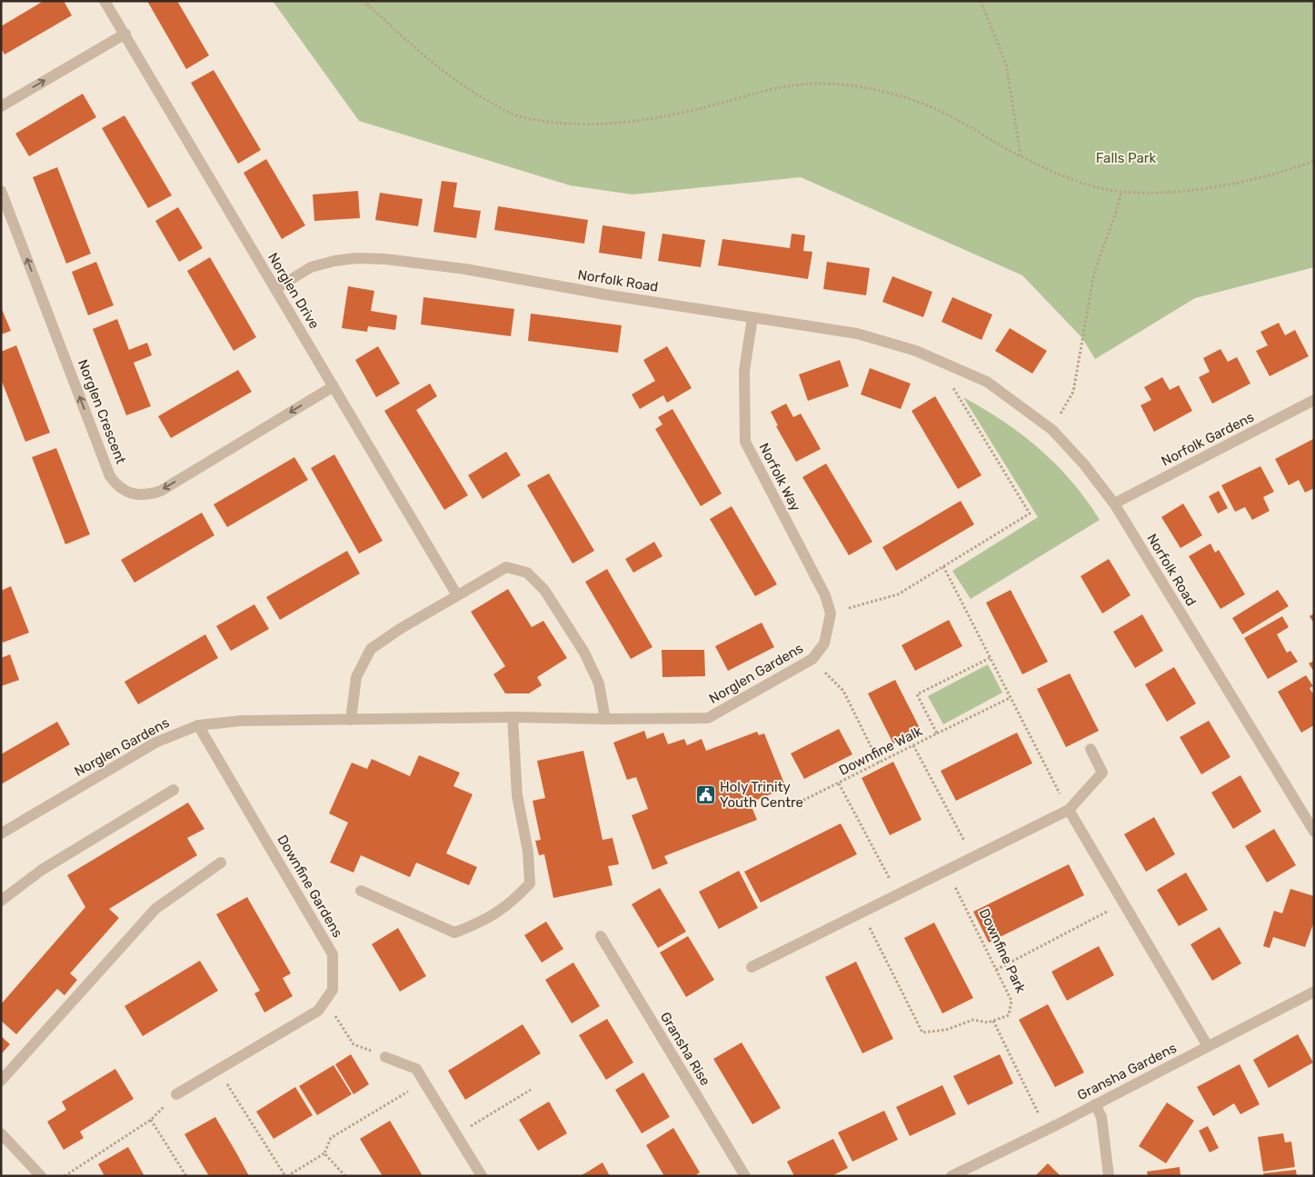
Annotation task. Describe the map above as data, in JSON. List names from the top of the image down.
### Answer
{
  "streets": {
    "street": [
      "Norfolk Road",
      "Norglen Drive",
      "Norglen Crescent",
      "Norfolk Gardens",
      "Norfolk Way",
      "Norglen Gardens",
      "Downfine Gardens",
      "Gransha Rise",
      "Gransha Gardens"
    ],
    "path": ["Downfine Walk", "Downfine Park"]
  },
  "crossings": [
    ["Norfolk Road", "Norglen Drive"],
    ["Norfolk Road", "Norfolk Gardens"],
    ["Norfolk Road", "Norfolk Way"],
    ["Norglen Drive", "Norglen Crescent"],
    ["Norfolk Way", "Norglen Gardens"],
    ["Norglen Gardens", "Downfine Gardens"]
  ],
  "parks": ["Falls Park"],
  "places": {
    "public building": ["Holy Trinity Youth Centre"]
  }
}
